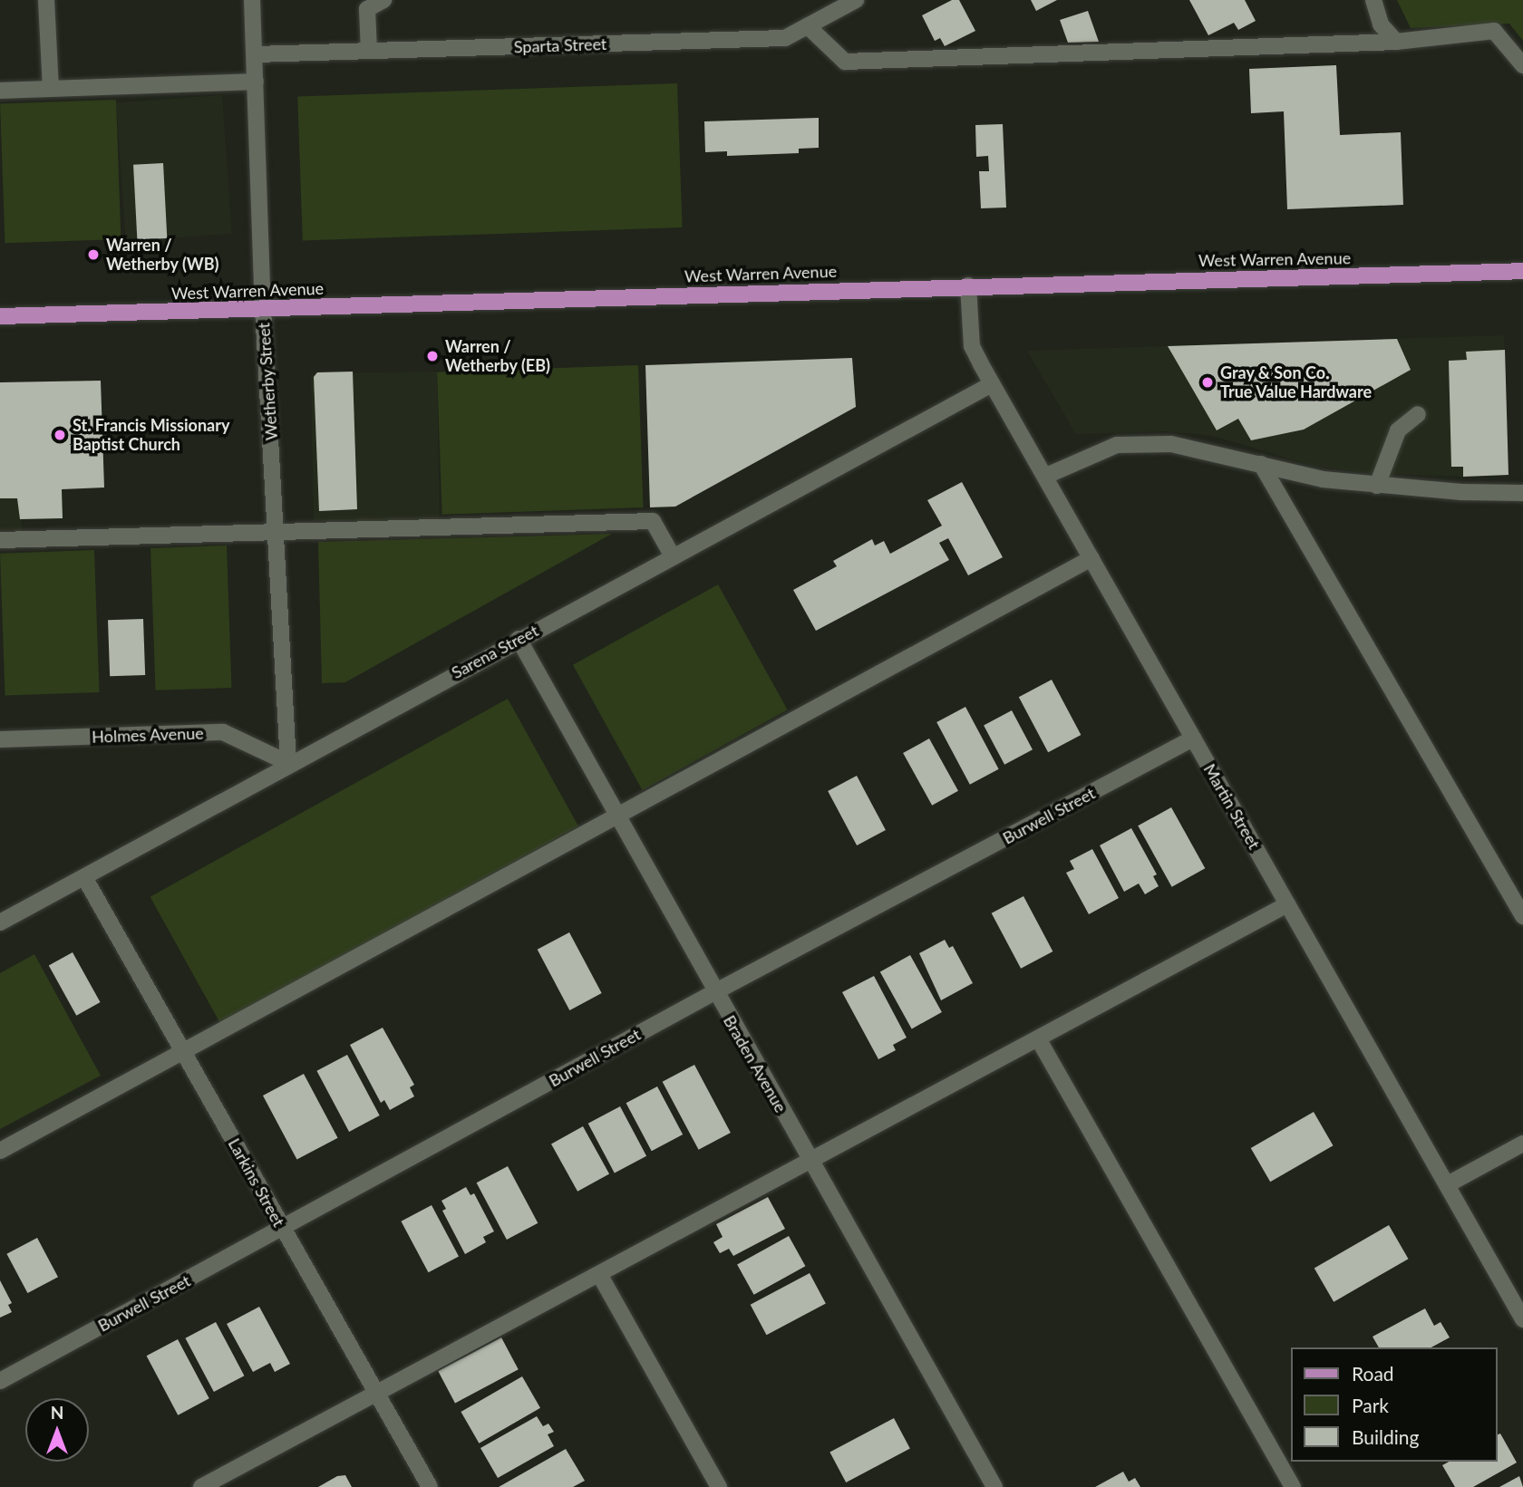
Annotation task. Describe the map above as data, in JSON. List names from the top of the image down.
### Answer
{
  "streets": {
    "main road": ["West Warren Avenue"],
    "street": [
      "Sparta Street",
      "Wetherby Street",
      "Sarena Street",
      "Holmes Avenue",
      "Martin Street",
      "Burwell Street",
      "Braden Avenue",
      "Larkins Street"
    ]
  },
  "crossings": [
    ["Sparta Street", "Wetherby Street"],
    ["West Warren Avenue", "Wetherby Street"],
    ["West Warren Avenue", "Martin Street"],
    ["Wetherby Street", "Sarena Street"],
    ["Wetherby Street", "Holmes Avenue"],
    ["Sarena Street", "Holmes Avenue"],
    ["Sarena Street", "Martin Street"],
    ["Sarena Street", "Braden Avenue"],
    ["Sarena Street", "Larkins Street"],
    ["Martin Street", "Burwell Street"],
    ["Burwell Street", "Braden Avenue"],
    ["Burwell Street", "Larkins Street"]
  ],
  "places": [
    "Warren / Wetherby (WB)",
    "Warren / Wetherby (EB)",
    "Gray & Son Co. True Value Hardware",
    "St. Francis Missionary Baptist Church"
  ],
  "legend": ["Road", "Park", "Building"],
  "north": "top"
}
